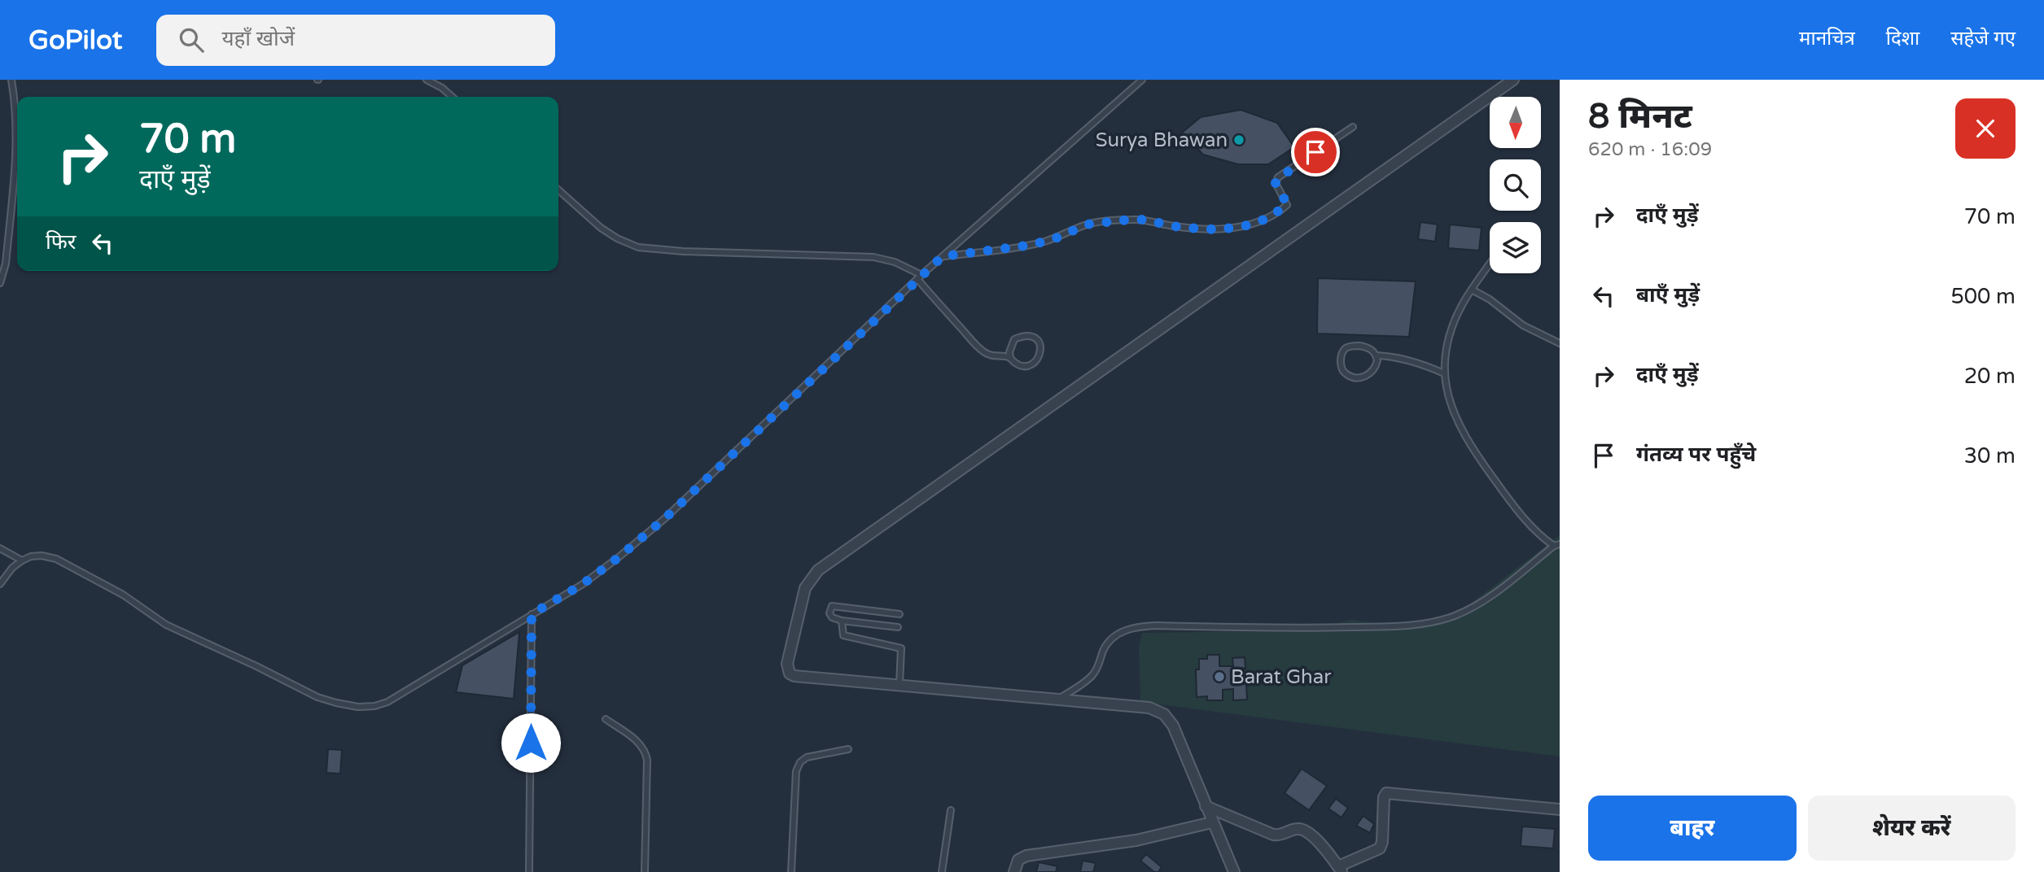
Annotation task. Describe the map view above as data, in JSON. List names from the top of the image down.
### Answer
{
  "places": ["Surya Bhawan", "Barat Ghar"],
  "north": "bottom",
  "page": {
    "header": "GoPilot",
    "search": "यहाँ खोजें",
    "nav": ["मानचित्र", "दिशा", "सहेजे गए"],
    "heading": ["8 मिनट", "620 m · 16:09"],
    "turn": ["70 m", "दाएँ मुड़ें"],
    "list": [
      {
        "name": "दाएँ मुड़ें",
        "value": "70 m"
      },
      {
        "name": "बाएँ मुड़ें",
        "value": "500 m"
      },
      {
        "name": "दाएँ मुड़ें",
        "value": "20 m"
      },
      {
        "name": "गंतव्य पर पहुँचे",
        "value": "30 m"
      }
    ],
    "then": "फिर",
    "buttons": ["बाहर", "शेयर करें"]
  }
}
